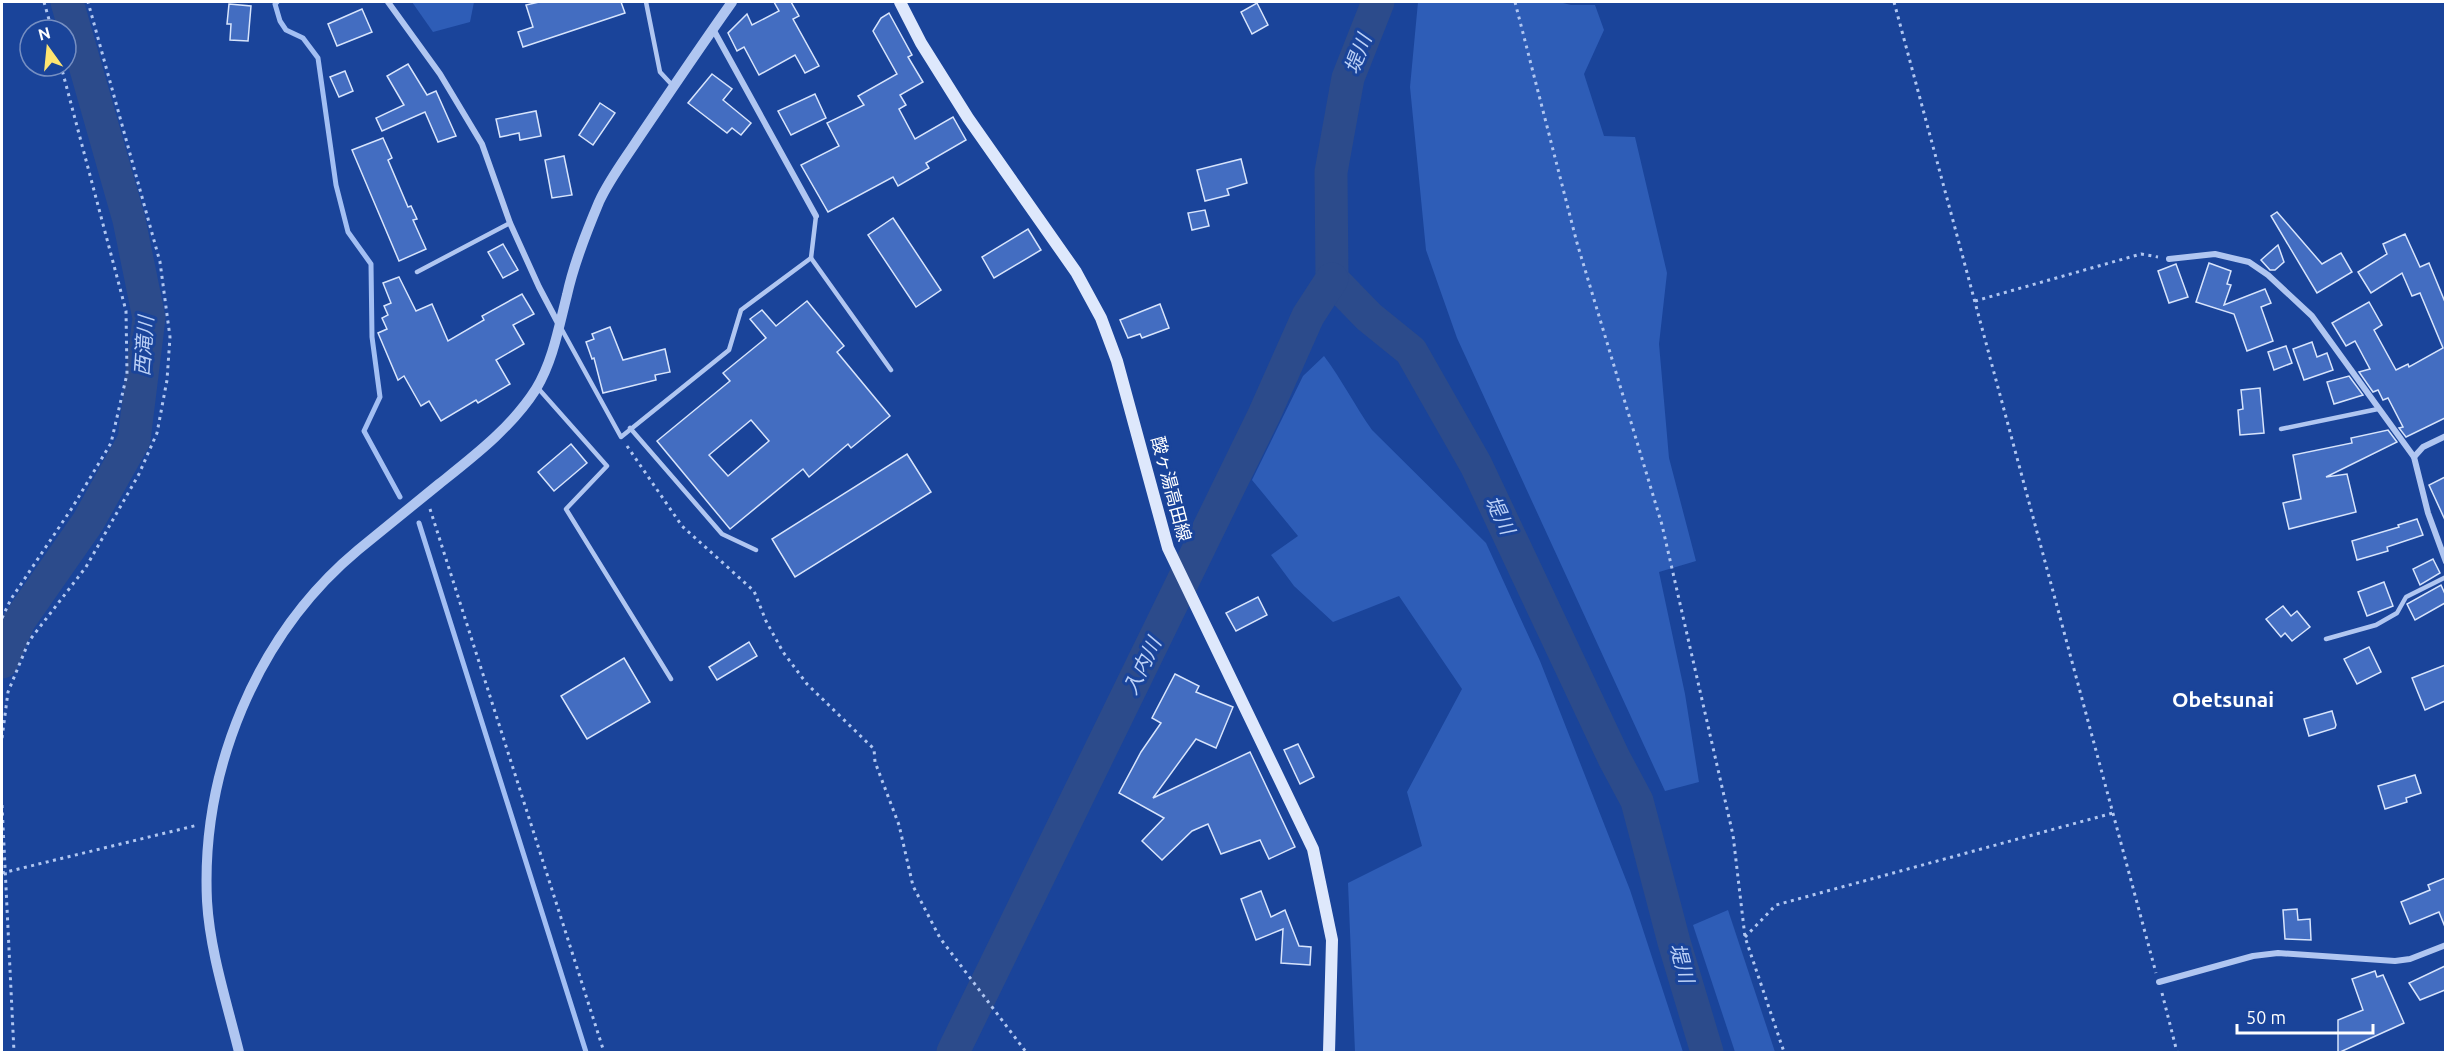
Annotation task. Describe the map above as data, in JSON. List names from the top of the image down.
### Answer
{
  "streets": {
    "main road": ["酸ヶ湯高田線"]
  },
  "districts": ["Obetsunai"],
  "water": ["堤川", "西滝川", "入内川"],
  "scale_bar": "50 m",
  "north": "top"
}
